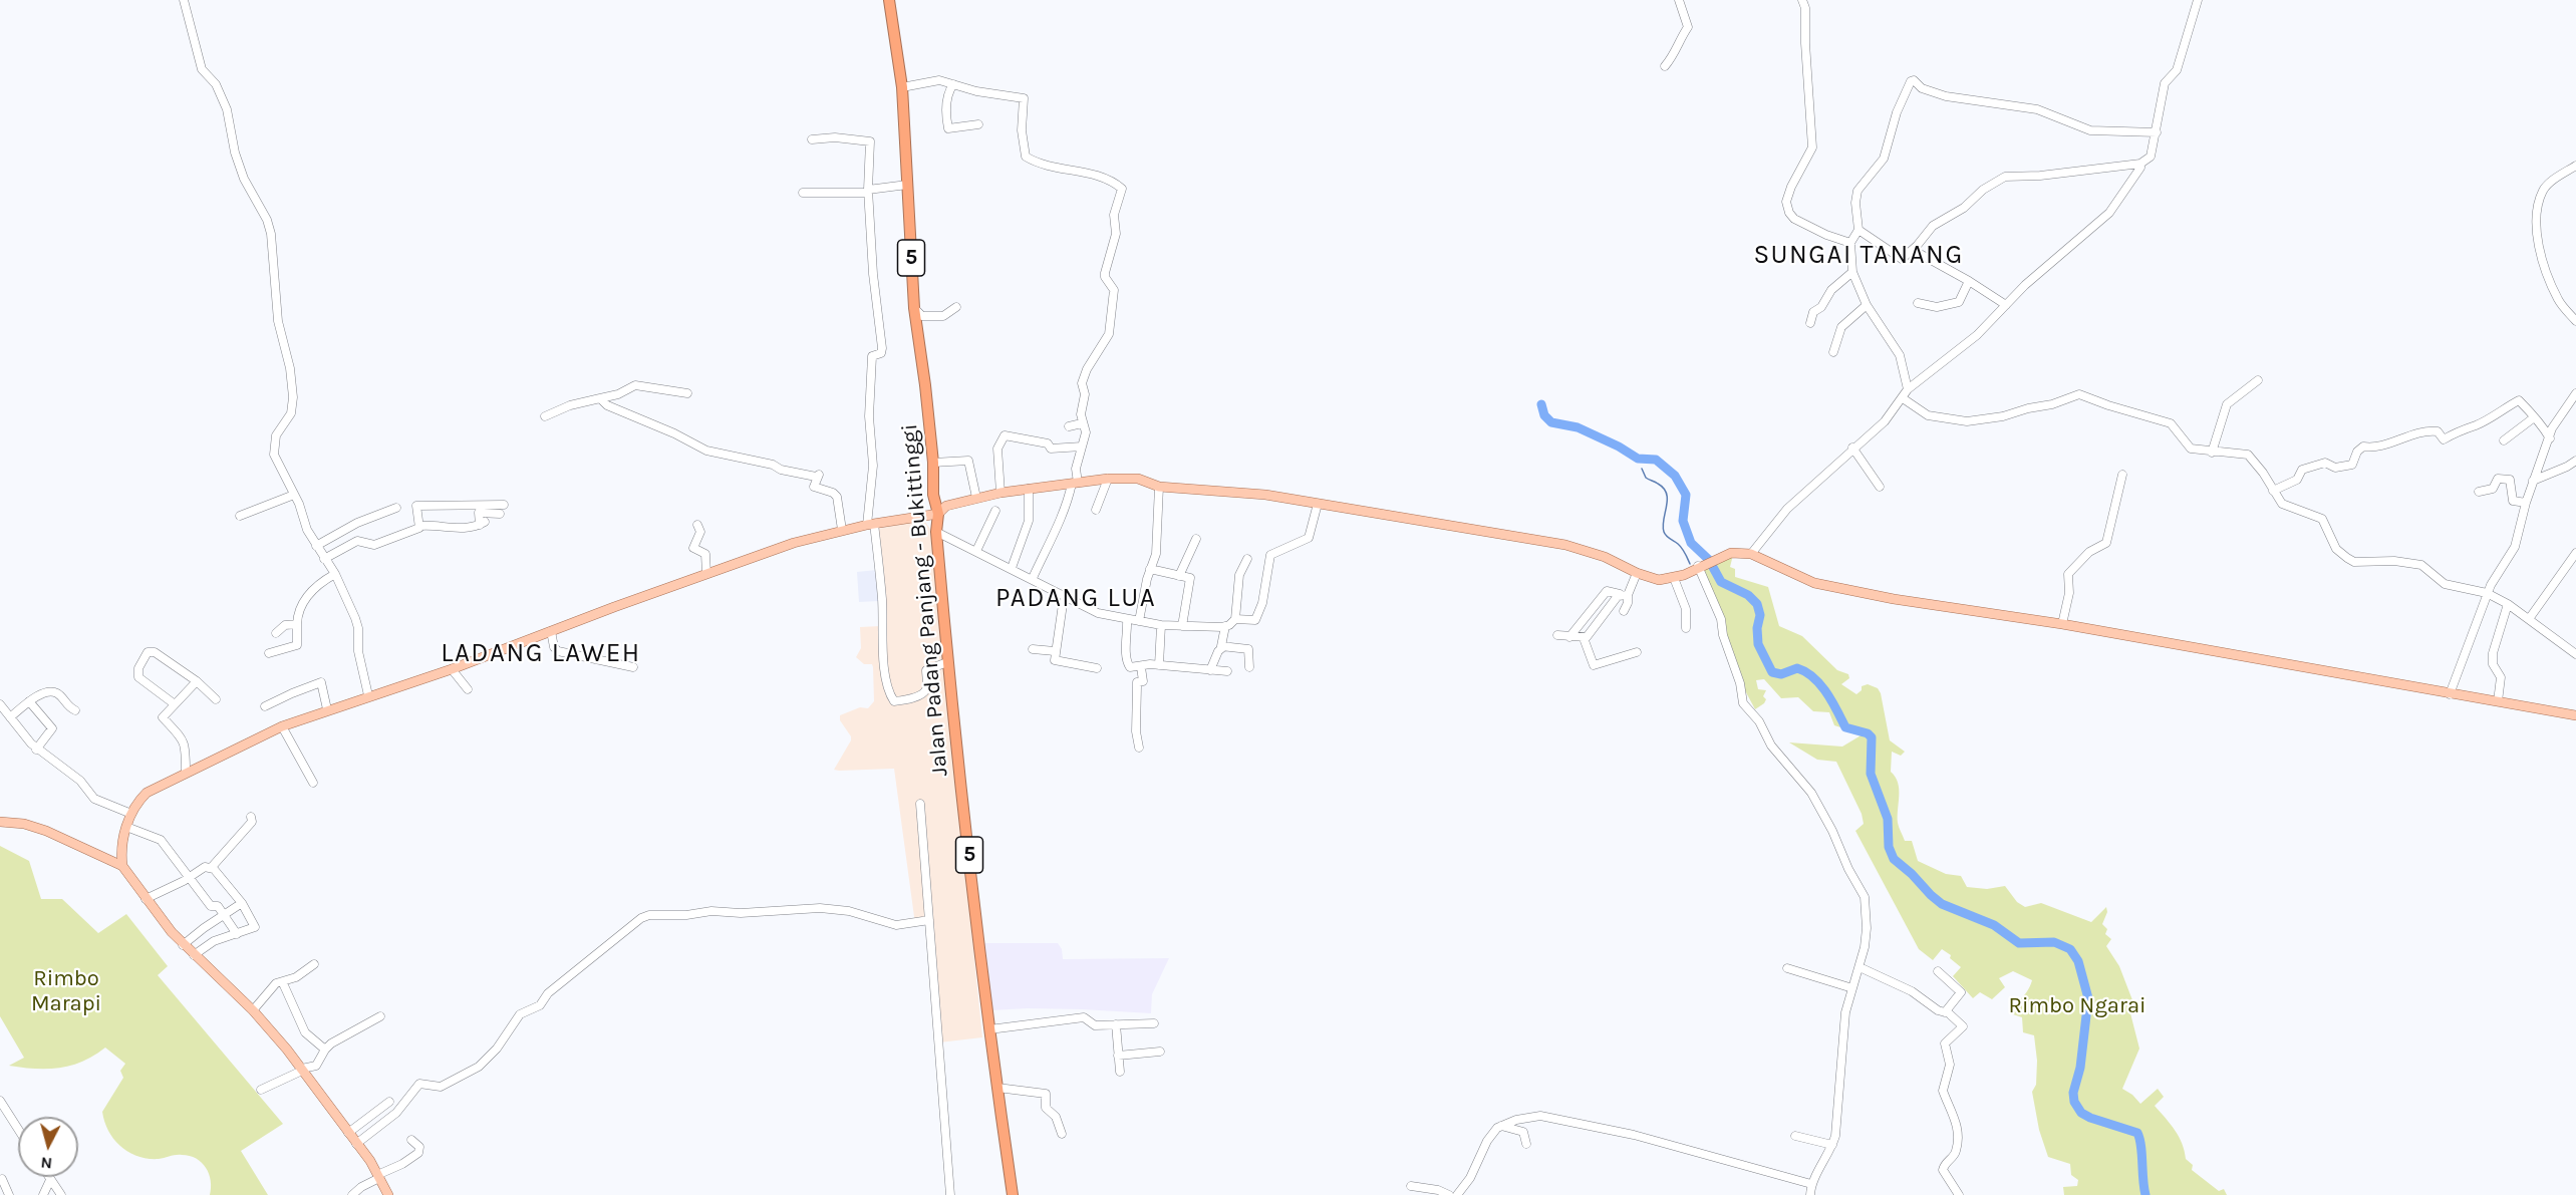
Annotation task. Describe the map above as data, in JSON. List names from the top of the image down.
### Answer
{
  "streets": {
    "highway": ["5", "Jalan Padang Panjang - Bukittinggi"]
  },
  "districts": ["SUNGAI TANANG", "PADANG LUA", "LADANG LAWEH"],
  "parks": ["Rimbo Marapi", "Rimbo Ngarai"],
  "north": "bottom"
}
